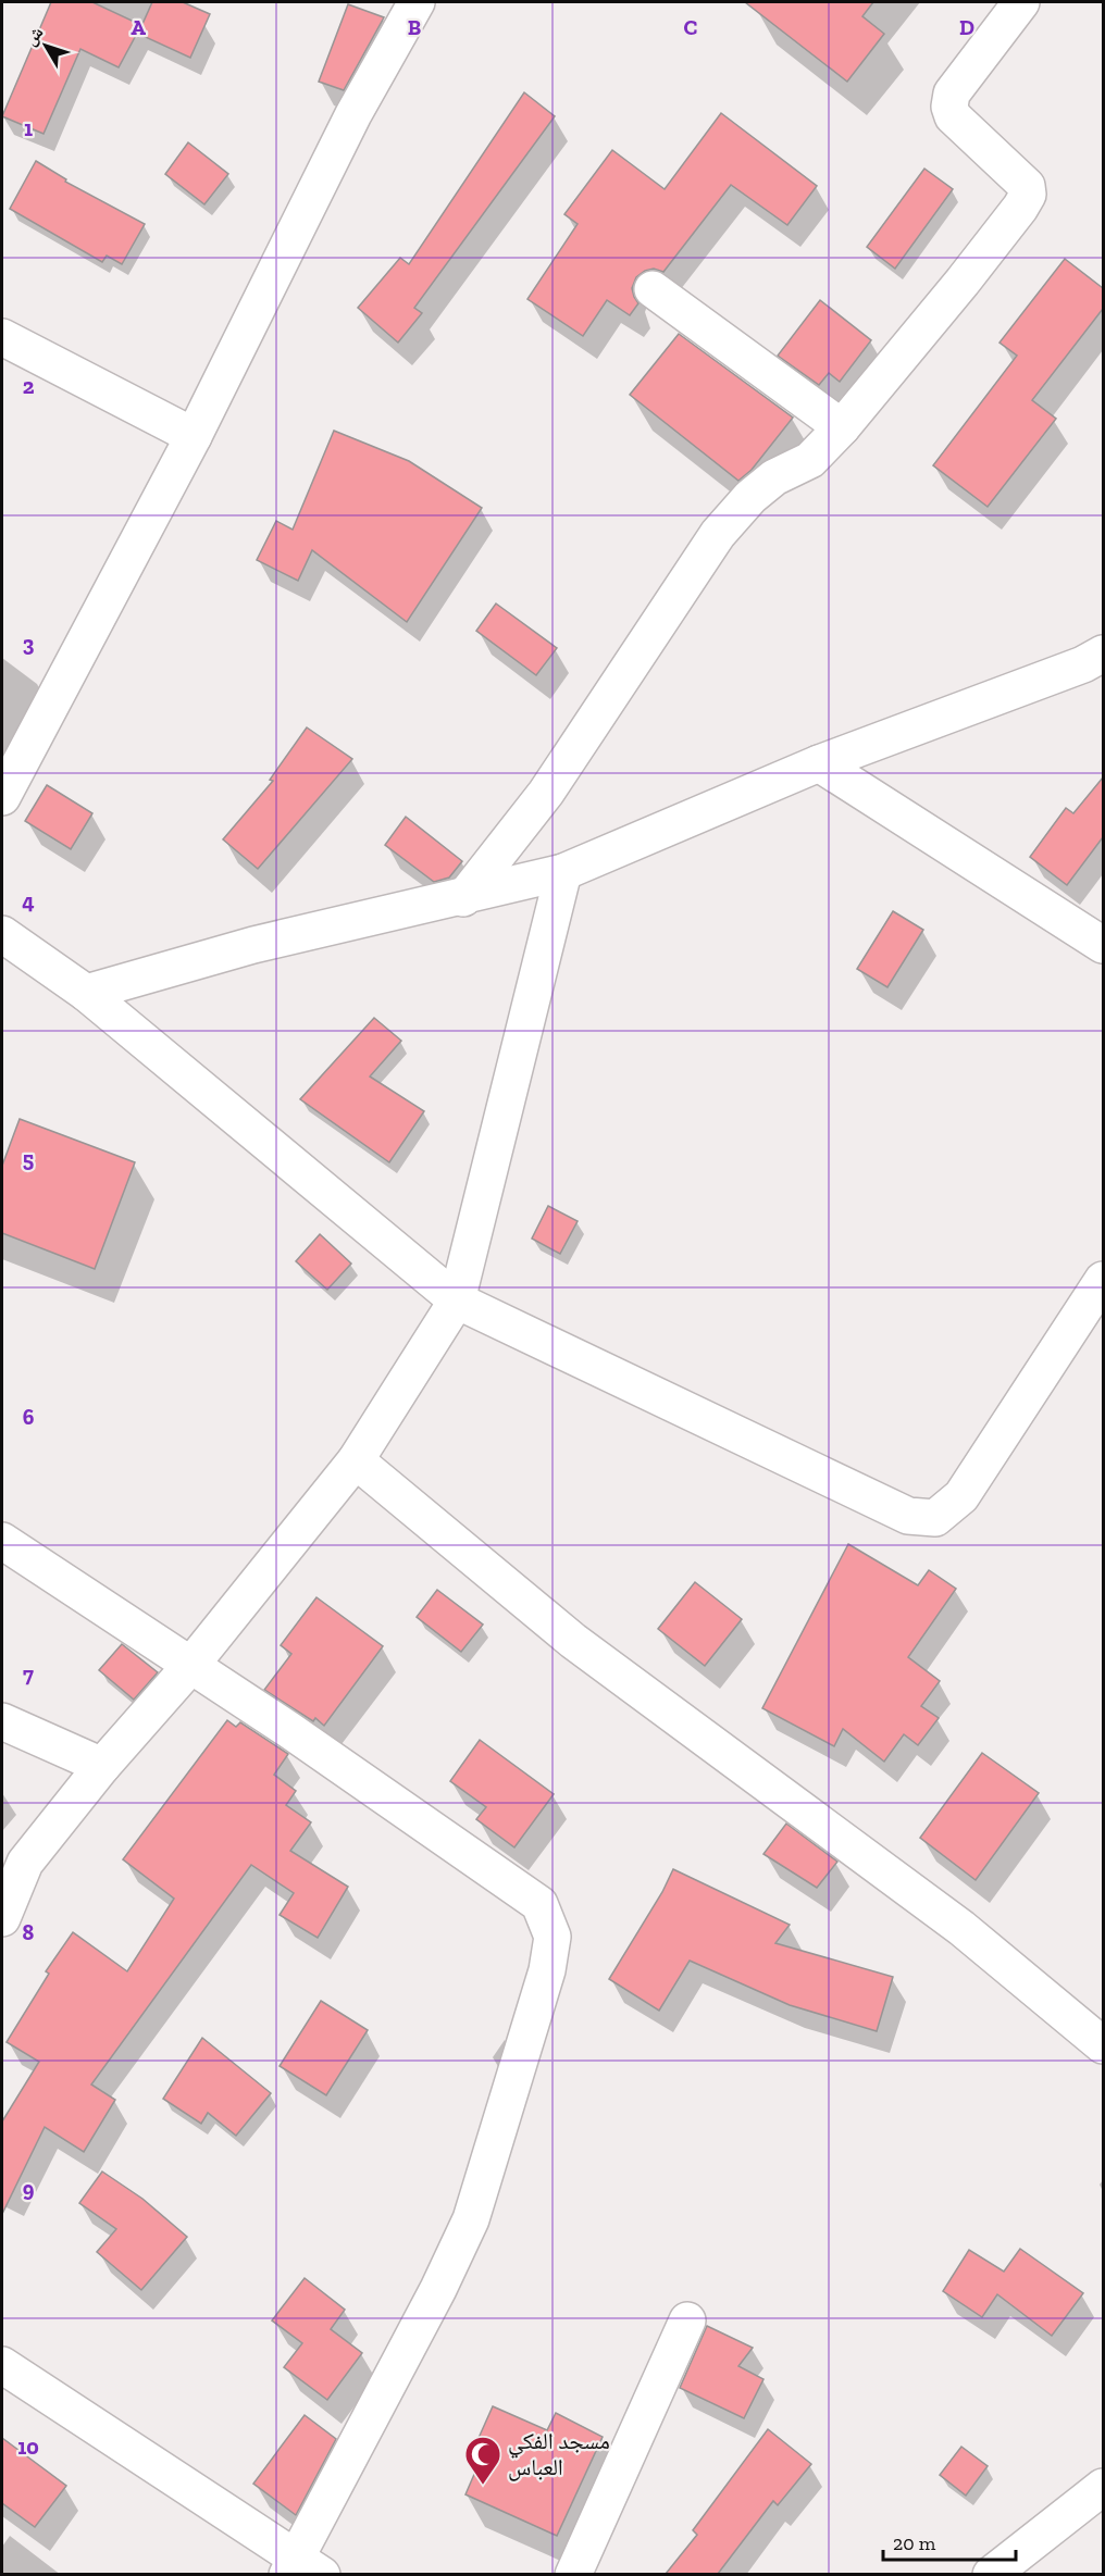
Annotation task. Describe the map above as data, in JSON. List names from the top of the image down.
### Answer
{
  "places": {
    "mosque": ["مسجد الفكي العباس"]
  },
  "scale_bar": "20 m",
  "north": "top left",
  "grid": {
    "columns": [
      "A",
      "B",
      "C",
      "D"
    ],
    "rows": [
      "1",
      "2",
      "3",
      "4",
      "5",
      "6",
      "7",
      "8",
      "9",
      "10"
    ]
  }
}
